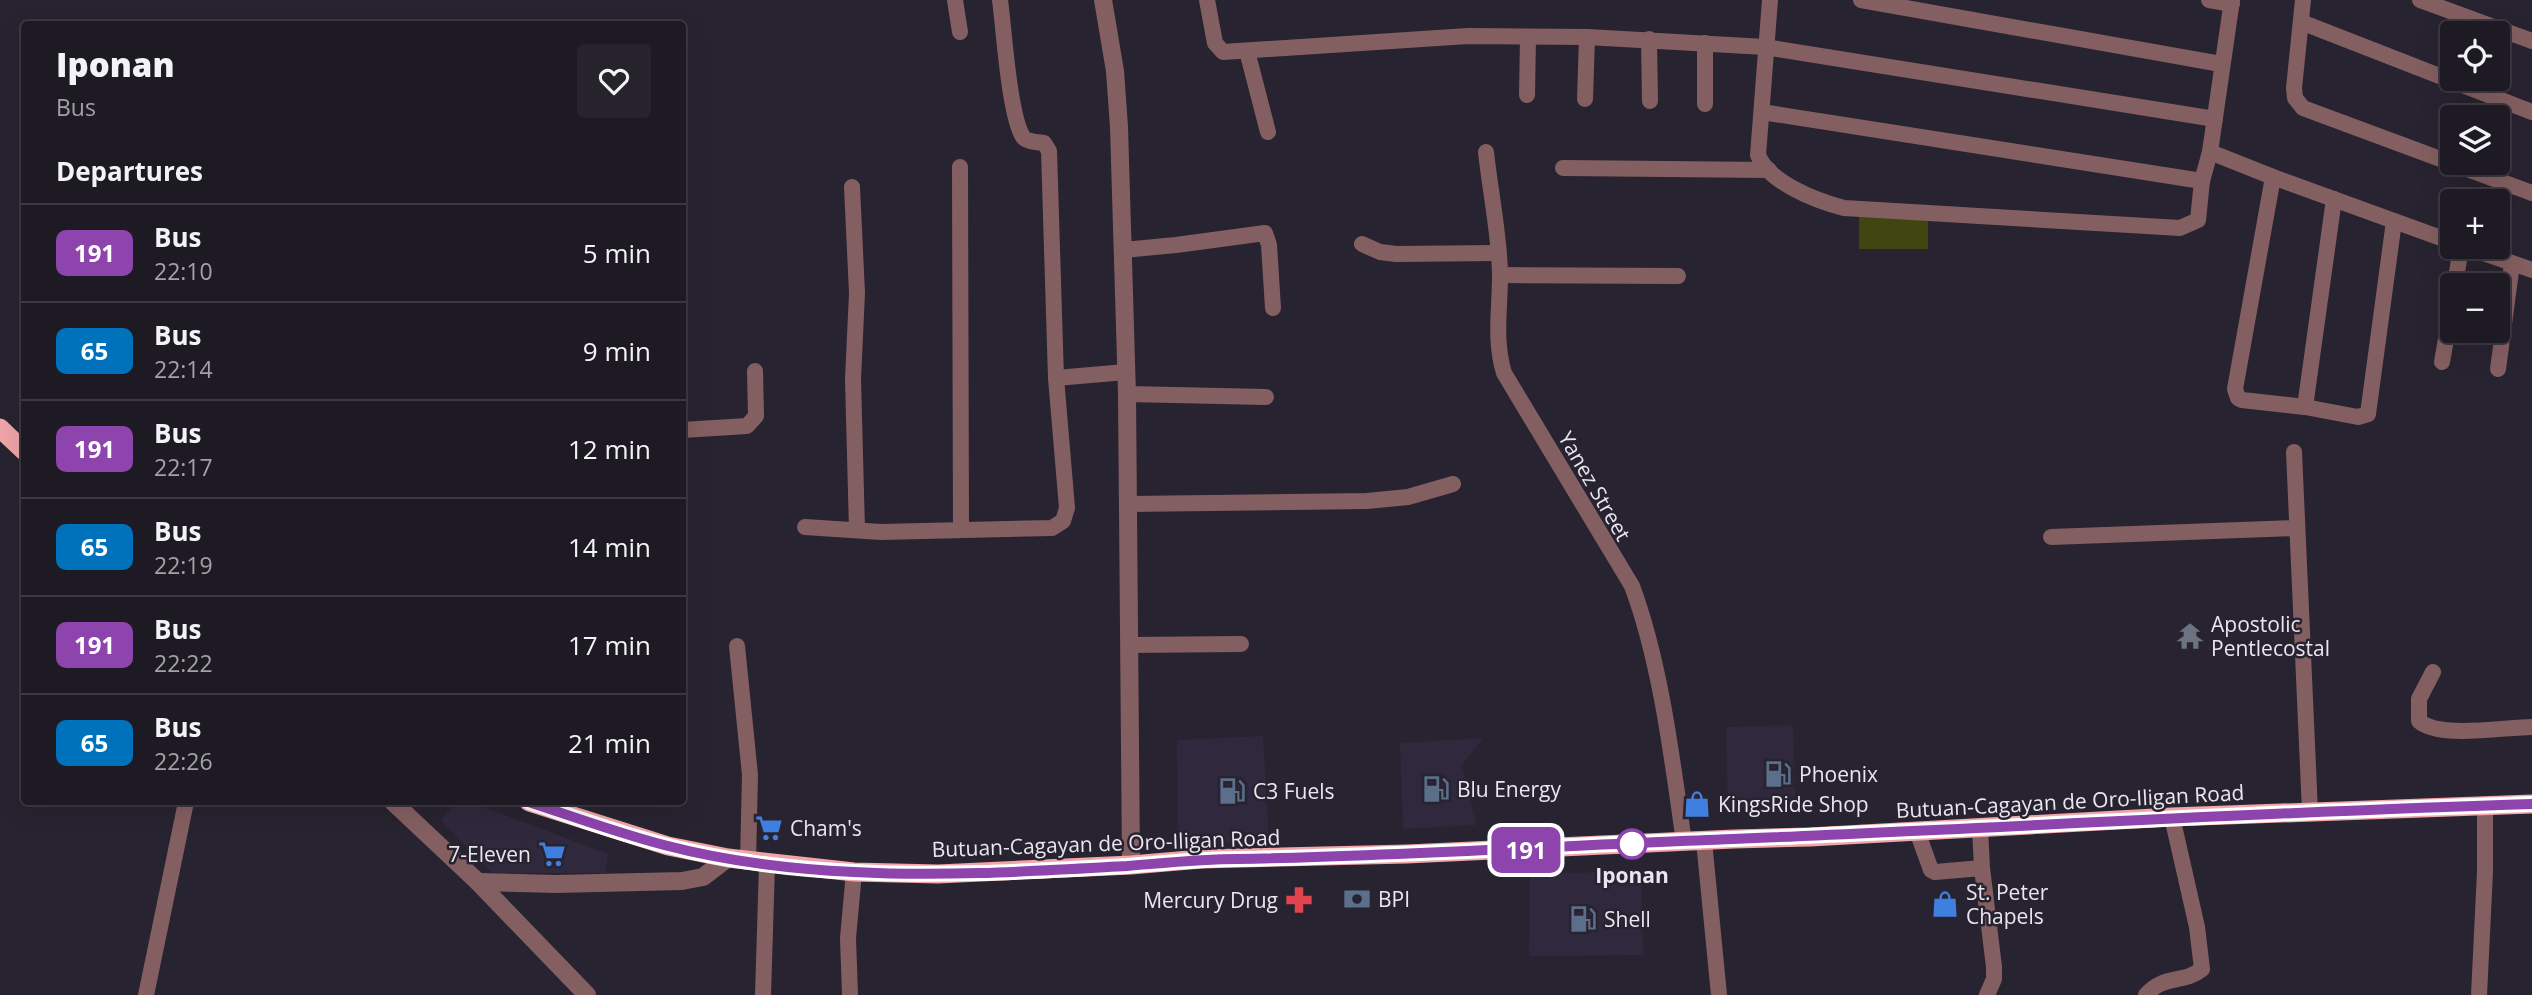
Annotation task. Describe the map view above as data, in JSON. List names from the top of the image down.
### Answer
{
  "streets": {
    "highway": ["Butuan-Cagayan de Oro-Iligan Road"],
    "street": ["Yanez Street"]
  },
  "crossings": [
    ["Yanez Street", "Butuan-Cagayan de Oro-Iligan Road"]
  ],
  "places": {
    "temple": ["Apostolic Pentlecostal"],
    "fuel station": [
      "Phoenix",
      "Blu Energy",
      "C3 Fuels",
      "Shell"
    ],
    "shop": ["KingsRide Shop", "St. Peter Chapels"],
    "supermarket": ["Cham's", "7-Eleven"],
    "other": ["Iponan"],
    "bank": ["BPI"],
    "pharmacy": ["Mercury Drug"]
  },
  "lines": ["bus line 191"],
  "page": {
    "on_map": "191",
    "map_buttons": ["+", "−"],
    "heading": [
      ["Iponan", "Bus"],
      "Departures"
    ],
    "list": [
      {
        "mark": "191",
        "name": "Bus",
        "note": "22:10",
        "value": "5 min"
      },
      {
        "mark": "65",
        "name": "Bus",
        "note": "22:14",
        "value": "9 min"
      },
      {
        "mark": "191",
        "name": "Bus",
        "note": "22:17",
        "value": "12 min"
      },
      {
        "mark": "65",
        "name": "Bus",
        "note": "22:19",
        "value": "14 min"
      },
      {
        "mark": "191",
        "name": "Bus",
        "note": "22:22",
        "value": "17 min"
      },
      {
        "mark": "65",
        "name": "Bus",
        "note": "22:26",
        "value": "21 min"
      }
    ]
  }
}
